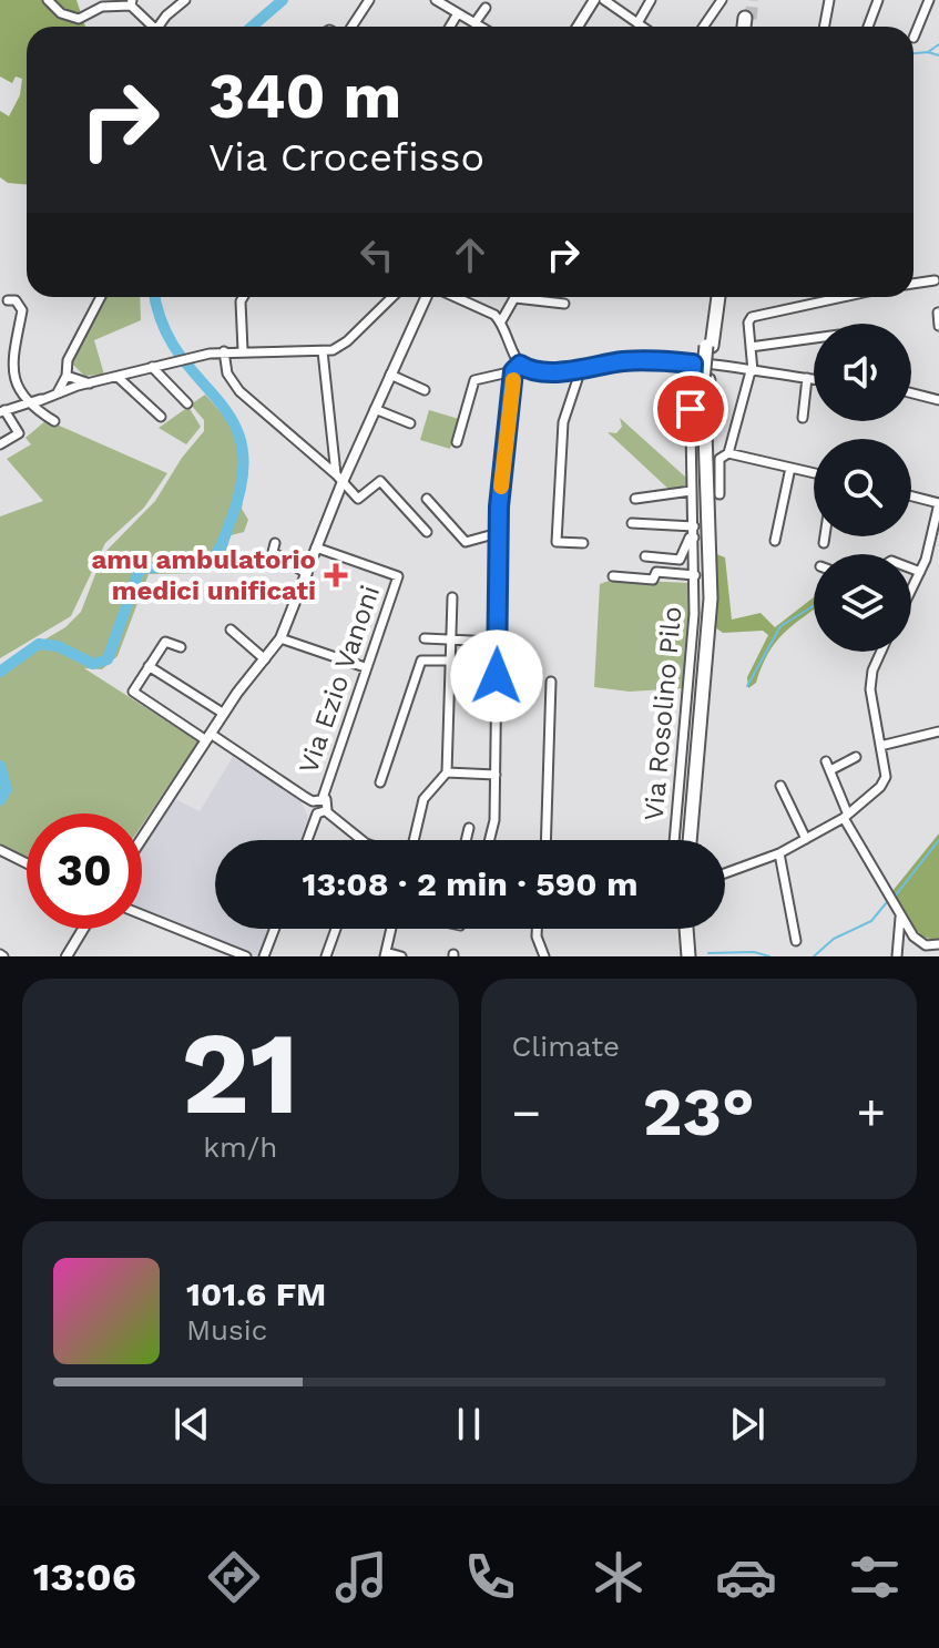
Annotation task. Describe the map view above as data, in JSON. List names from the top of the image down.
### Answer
{
  "streets": {
    "street": ["Via Ezio Vanoni", "Via Rosolino Pilo"]
  },
  "places": {
    "health": ["amu ambulatorio medici unificati"]
  },
  "page": {
    "turn": ["340 m", "Via Crocefisso"],
    "limit": "30",
    "trip": "13:08 · 2 min · 590 m",
    "tile": [
      ["21", "km/h"],
      "Climate"
    ],
    "heat": ["−", "23°", "+"],
    "song": ["101.6 FM", "Music"],
    "tabs": "13:06"
  }
}
